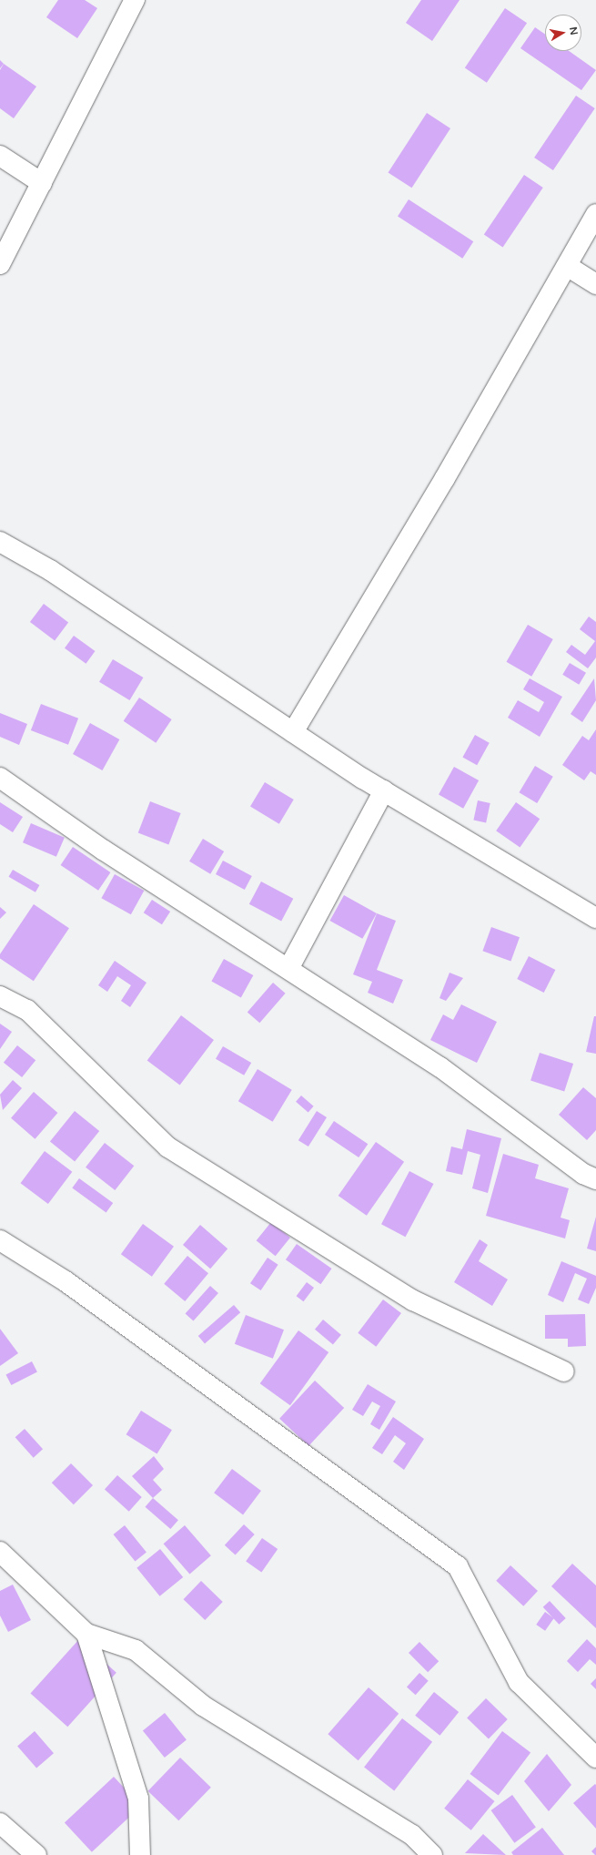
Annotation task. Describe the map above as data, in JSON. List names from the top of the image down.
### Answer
{
  "north": "right"
}
